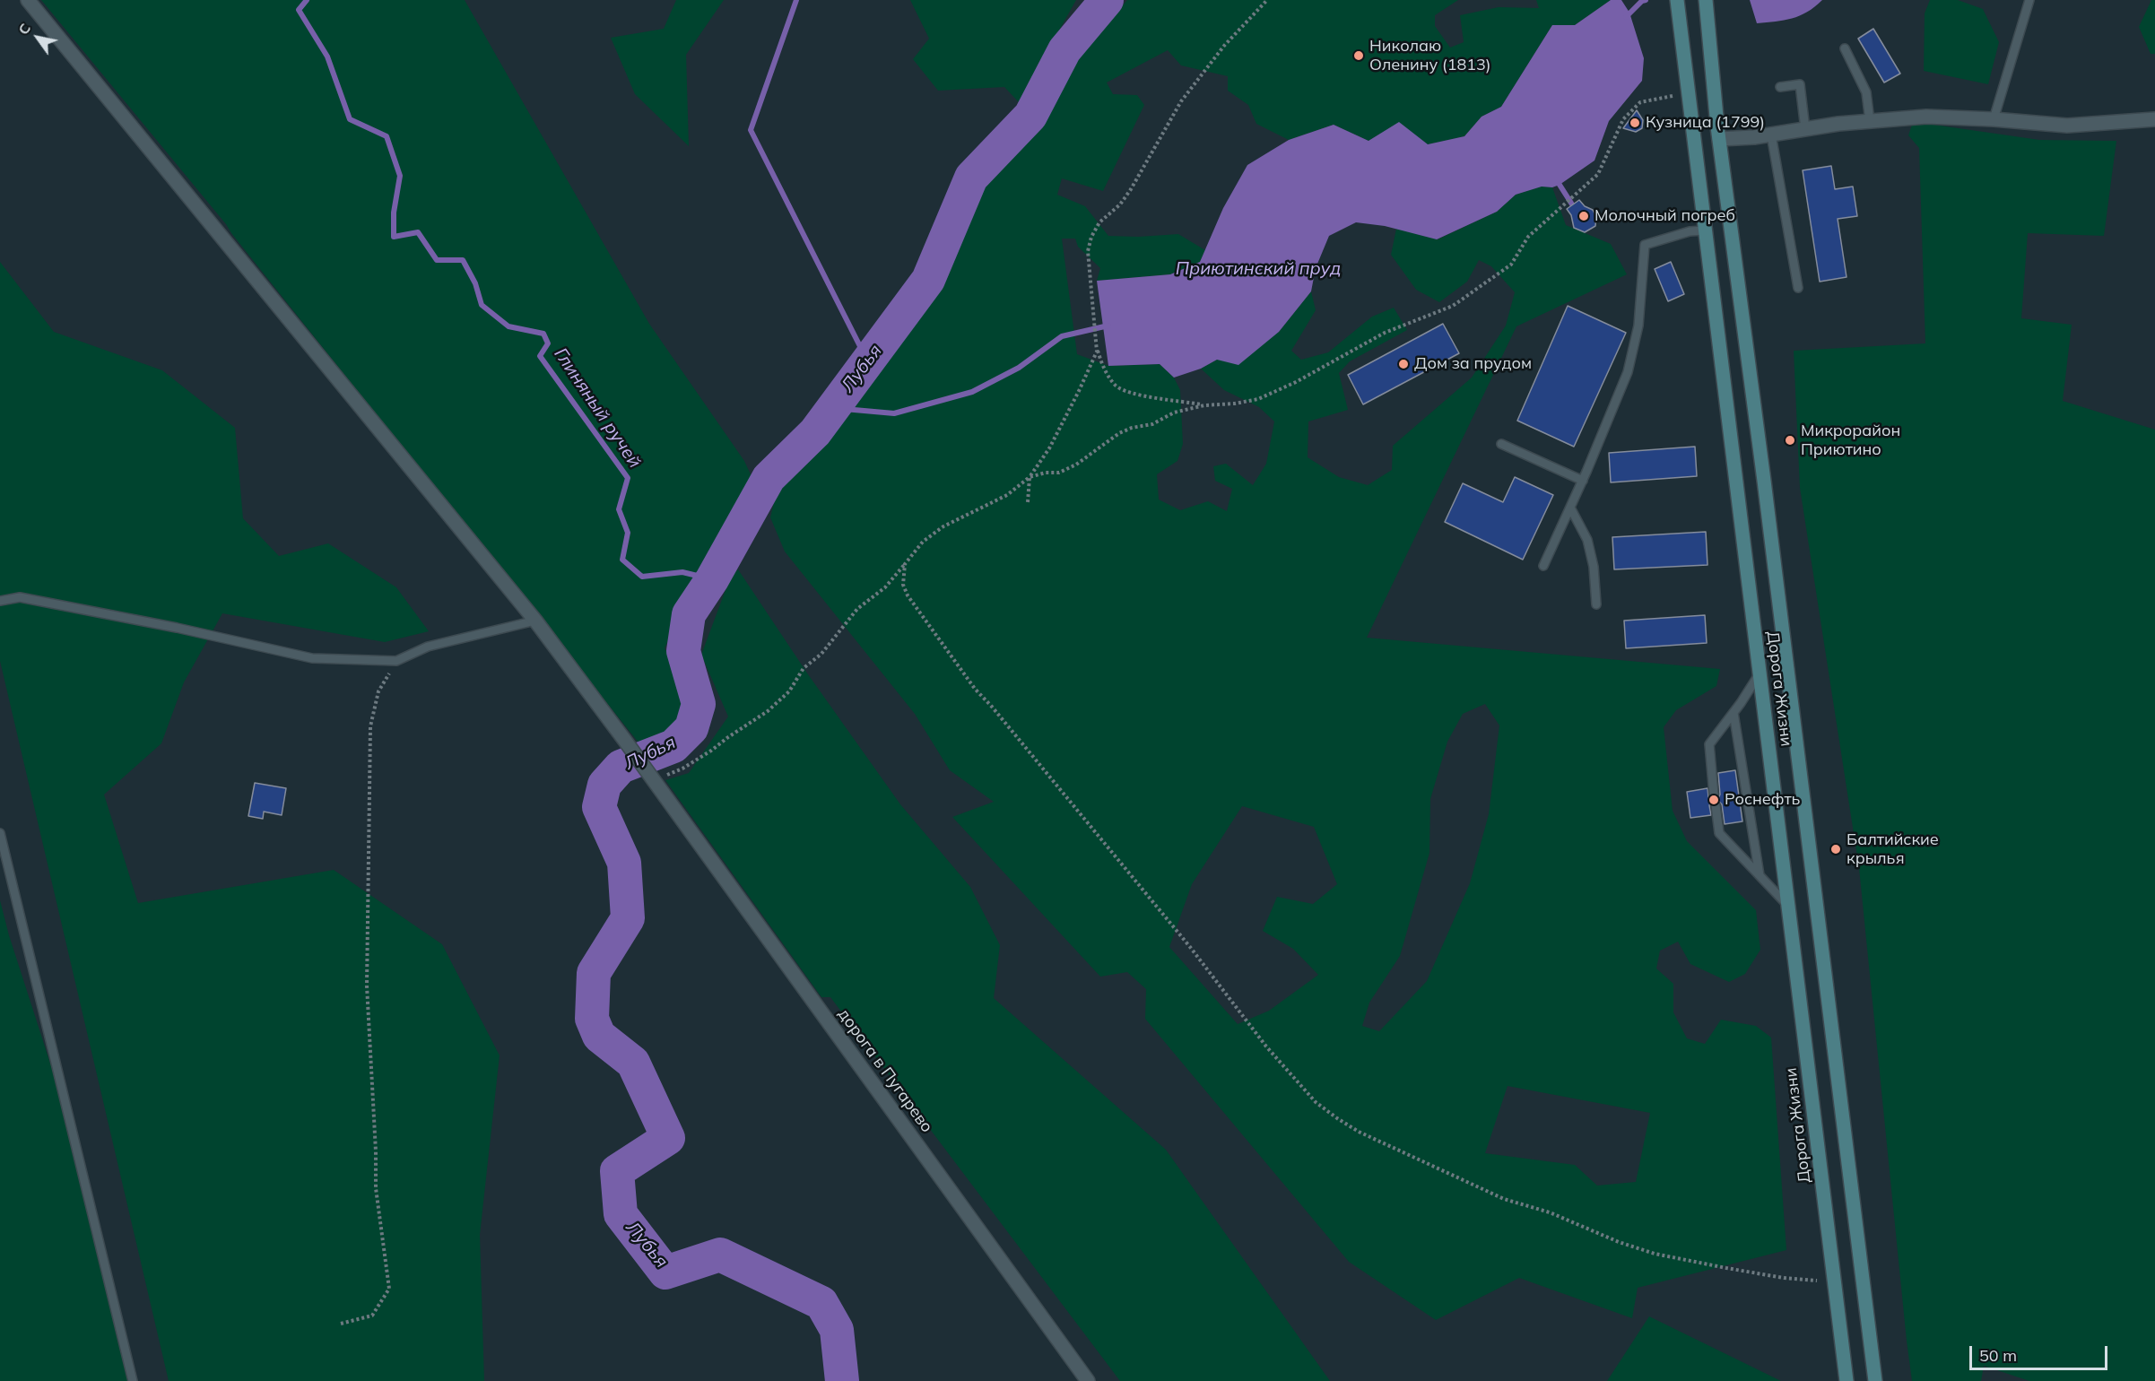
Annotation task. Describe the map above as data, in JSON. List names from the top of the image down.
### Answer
{
  "streets": {
    "main road": ["Дорога Жизни"],
    "street": ["дорога в Пугарево"]
  },
  "water": ["Приютинский пруд", "Лубья", "Глиняный ручей"],
  "places": [
    "Николаю Оленину (1813)",
    "Кузница (1799)",
    "Молочный погреб",
    "Дом за прудом",
    "Микрорайон Приютино",
    "Роснефть",
    "Балтийские крылья"
  ],
  "scale_bar": "50 m",
  "north": "top left"
}
